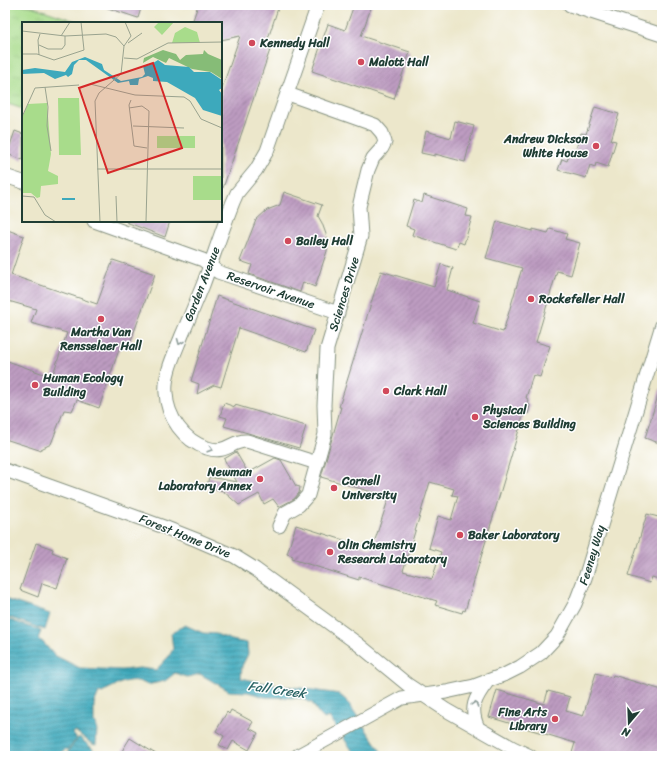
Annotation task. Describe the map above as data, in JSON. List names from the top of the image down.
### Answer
{
  "streets": {
    "street": [
      "Garden Avenue",
      "Reservoir Avenue",
      "Sciences Drive",
      "Forest Home Drive",
      "Feeney Way"
    ]
  },
  "crossings": [
    ["Garden Avenue", "Reservoir Avenue"],
    ["Garden Avenue", "Sciences Drive"],
    ["Reservoir Avenue", "Sciences Drive"],
    ["Forest Home Drive", "Feeney Way"]
  ],
  "water": ["Fall Creek"],
  "places": [
    "Kennedy Hall",
    "Malott Hall",
    "Andrew Dickson White House",
    "Bailey Hall",
    "Rockefeller Hall",
    "Martha Van Rensselaer Hall",
    "Human Ecology Building",
    "Clark Hall",
    "Physical Sciences Building",
    "Newman Laboratory Annex",
    "Cornell University",
    "Baker Laboratory",
    "Olin Chemistry Research Laboratory",
    "Fine Arts Library"
  ],
  "north": "bottom"
}
